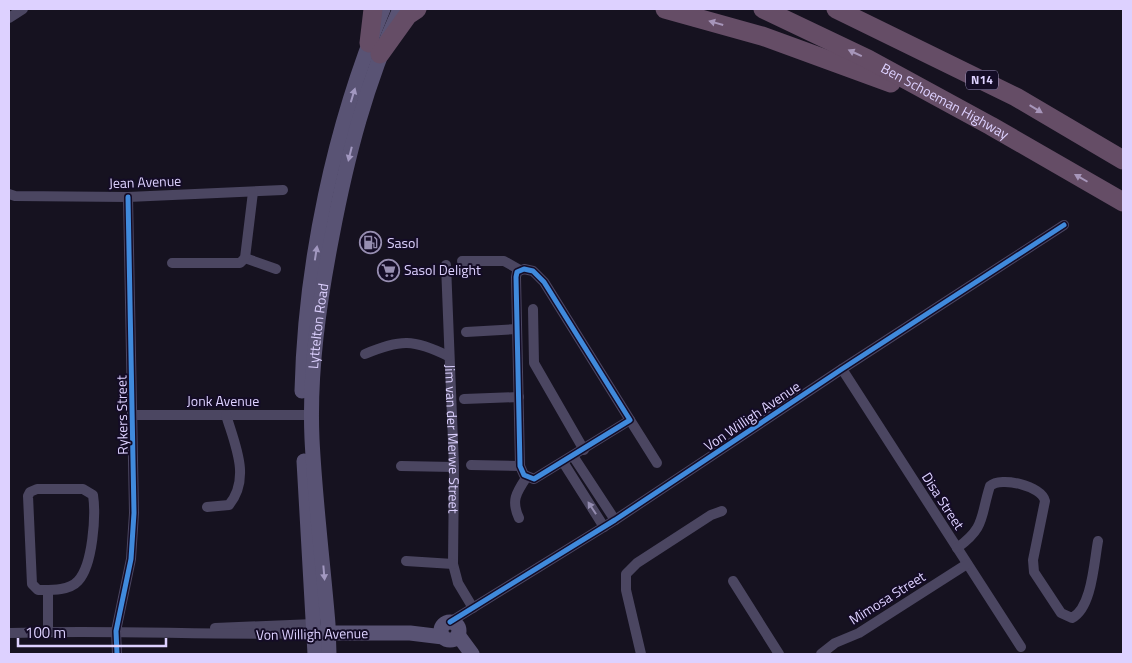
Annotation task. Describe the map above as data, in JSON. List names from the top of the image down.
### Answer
{
  "streets": {
    "highway": ["N14", "Ben Schoeman Highway"],
    "main road": ["Lyttelton Road", "Von Willigh Avenue"],
    "street": [
      "Jean Avenue",
      "Jonk Avenue",
      "Rykers Street",
      "Jim van der Merwe Street",
      "Disa Street",
      "Mimosa Street"
    ]
  },
  "crossings": [
    ["Jean Avenue", "Rykers Street"],
    ["Lyttelton Road", "Jonk Avenue"],
    ["Lyttelton Road", "Von Willigh Avenue"],
    ["Jonk Avenue", "Rykers Street"],
    ["Rykers Street", "Von Willigh Avenue"],
    ["Von Willigh Avenue", "Jim van der Merwe Street"],
    ["Von Willigh Avenue", "Disa Street"],
    ["Disa Street", "Mimosa Street"]
  ],
  "places": {
    "fuel station": ["Sasol"],
    "supermarket": ["Sasol Delight"]
  },
  "scale_bar": "100 m"
}
